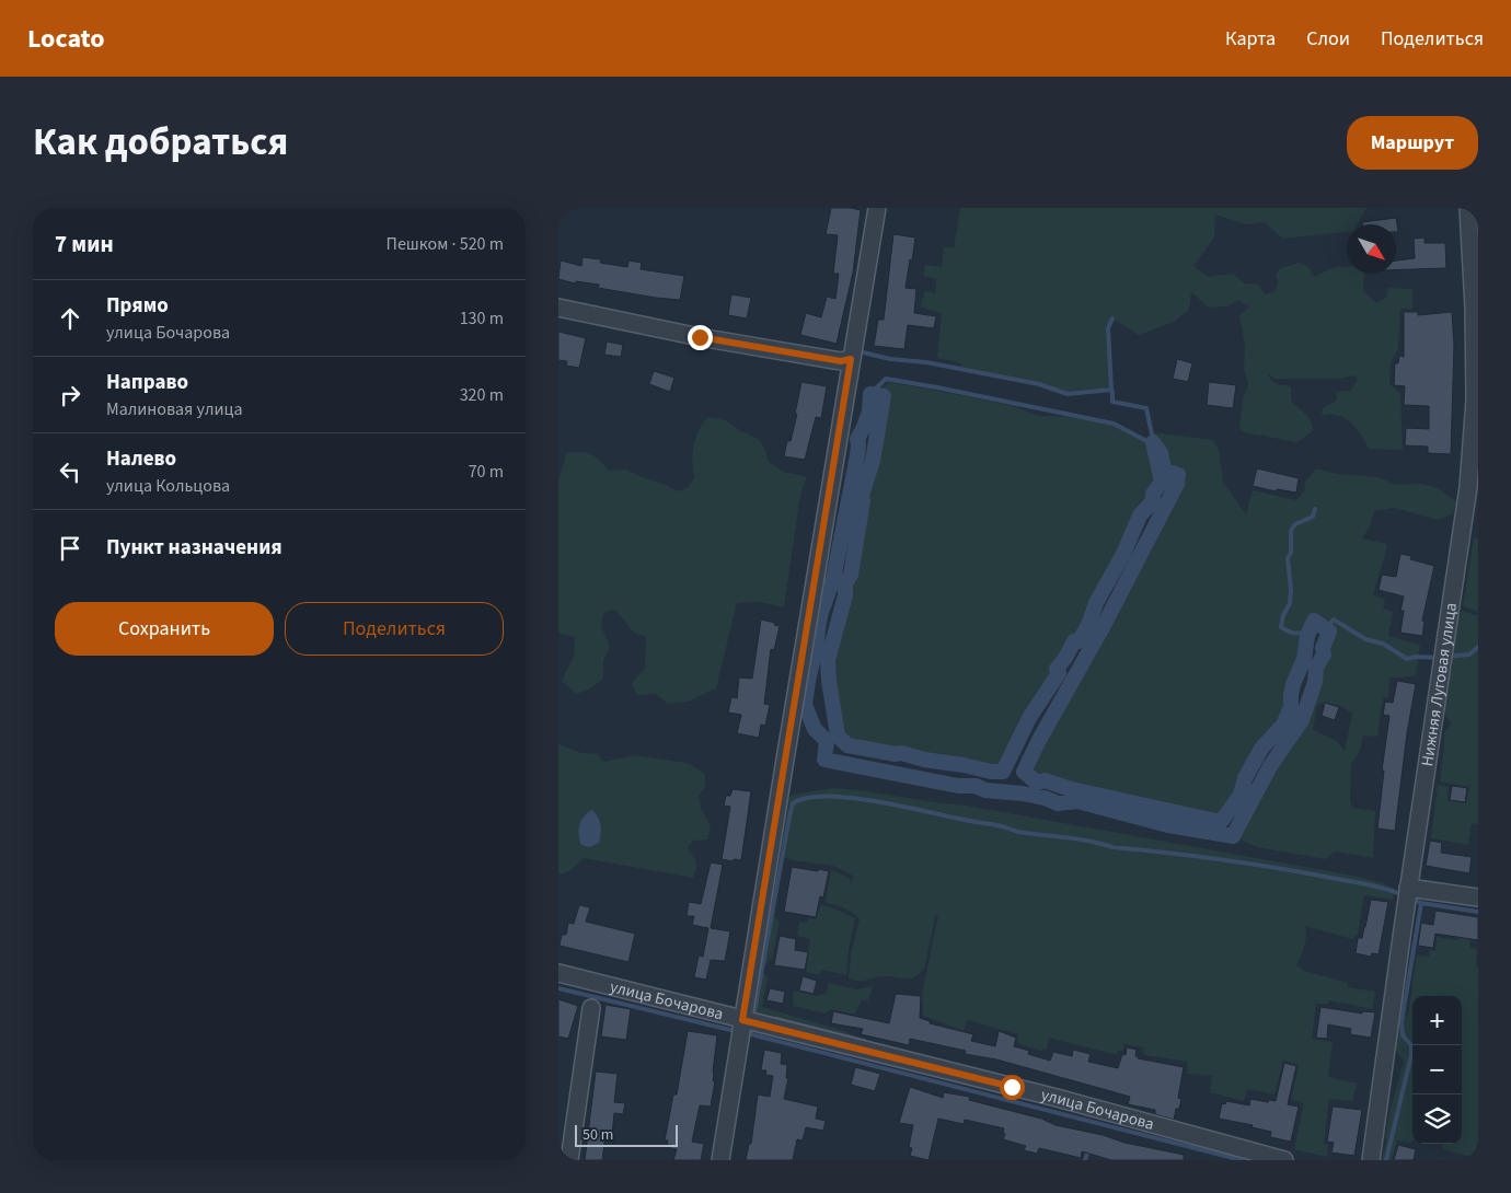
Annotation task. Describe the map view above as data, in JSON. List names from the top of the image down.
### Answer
{
  "streets": {
    "street": ["Нижняя Луговая улица", "улица Бочарова"]
  },
  "scale_bar": "50 m",
  "north": "bottom right",
  "page": {
    "header": "Locato",
    "nav": ["Карта", "Слои", "Поделиться"],
    "title": "Как добраться",
    "buttons": [
      "Маршрут",
      ["Сохранить", "Поделиться"]
    ],
    "heading": ["7 мин", "Пешком · 520 m"],
    "list": [
      ["Прямо", "улица Бочарова", "130 m"],
      ["Направо", "Малиновая улица", "320 m"],
      ["Налево", "улица Кольцова", "70 m"],
      "Пункт назначения"
    ],
    "map_buttons": ["+", "−"],
    "scale": "50 m"
  }
}
